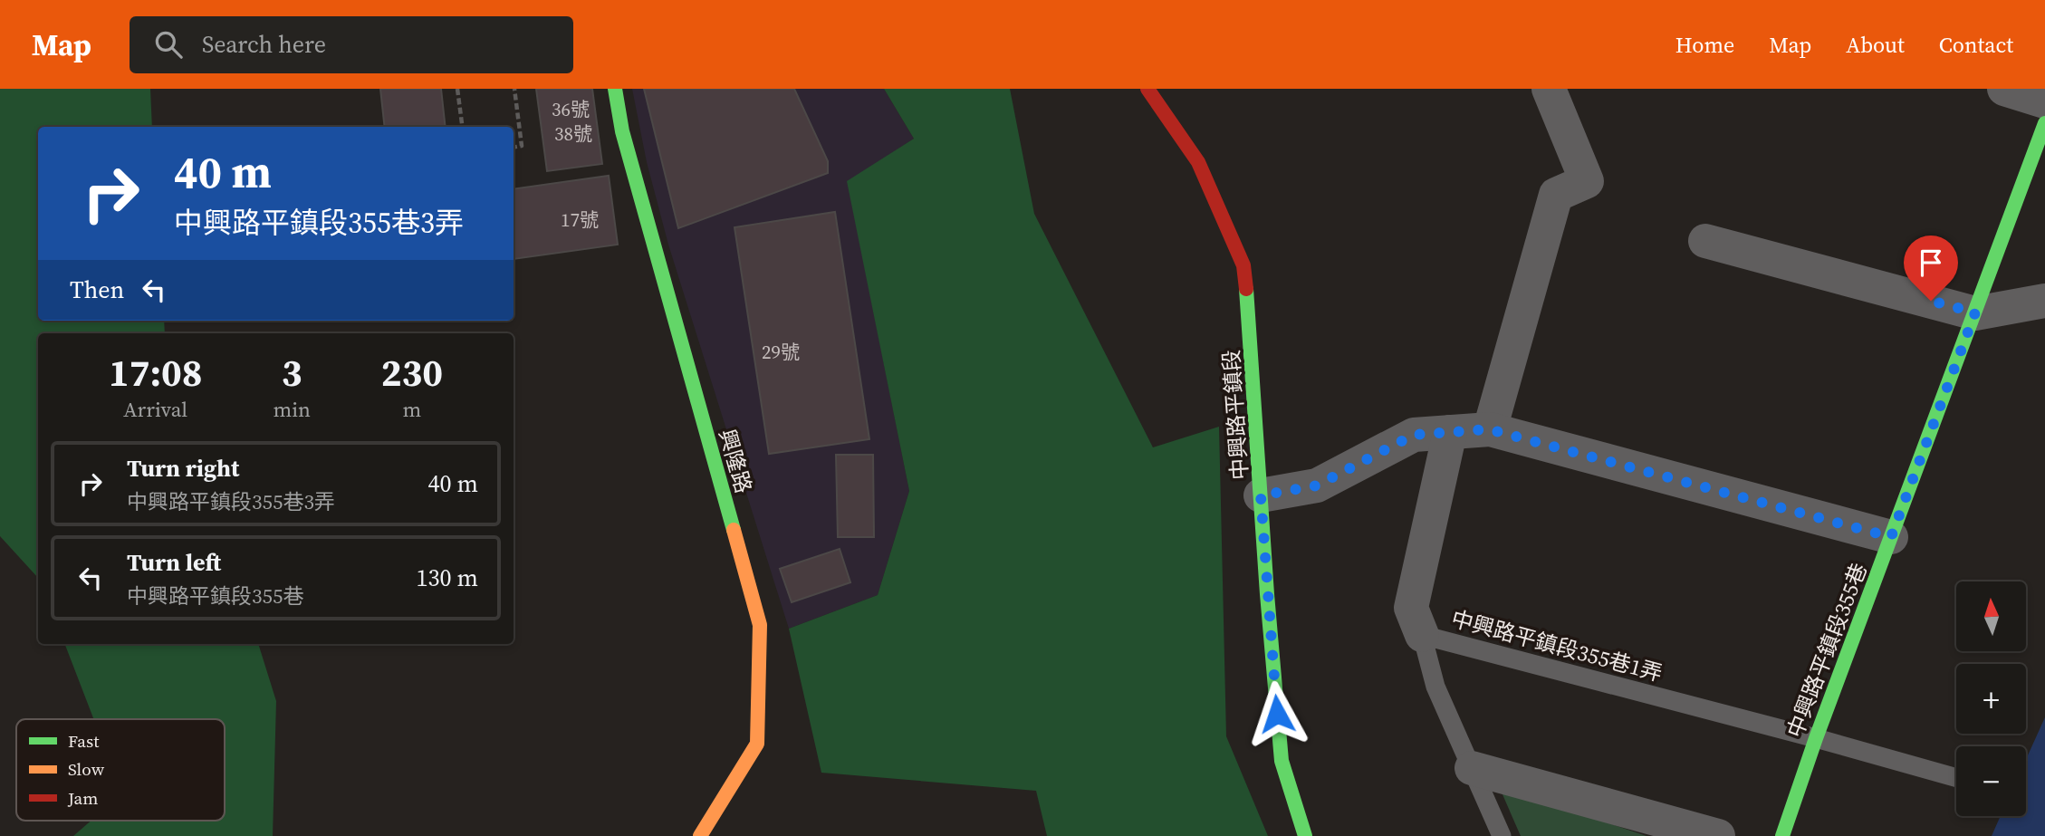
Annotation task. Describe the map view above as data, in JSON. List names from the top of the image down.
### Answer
{
  "streets": {
    "street": ["中興路平鎮段", "興隆路", "中興路平鎮段355巷"],
    "lane": ["中興路平鎮段355巷1弄"]
  },
  "crossings": [
    ["中興路平鎮段355巷1弄", "中興路平鎮段355巷"]
  ],
  "house_numbers": [
    "36號",
    "38號",
    "17號",
    "29號"
  ],
  "legend": ["Fast", "Slow", "Jam"],
  "north": "top",
  "page": {
    "header": "Map",
    "search": "Search here",
    "nav": [
      "Home",
      "Map",
      "About",
      "Contact"
    ],
    "turn": ["40 m", "中興路平鎮段355巷3弄"],
    "then": "Then",
    "eta": [
      "17:08",
      "Arrival",
      "3",
      "min",
      "230",
      "m"
    ],
    "list": [
      {
        "name": "Turn right",
        "note": "中興路平鎮段355巷3弄",
        "value": "40 m"
      },
      {
        "name": "Turn left",
        "note": "中興路平鎮段355巷",
        "value": "130 m"
      }
    ],
    "map_buttons": ["+", "−"]
  }
}
